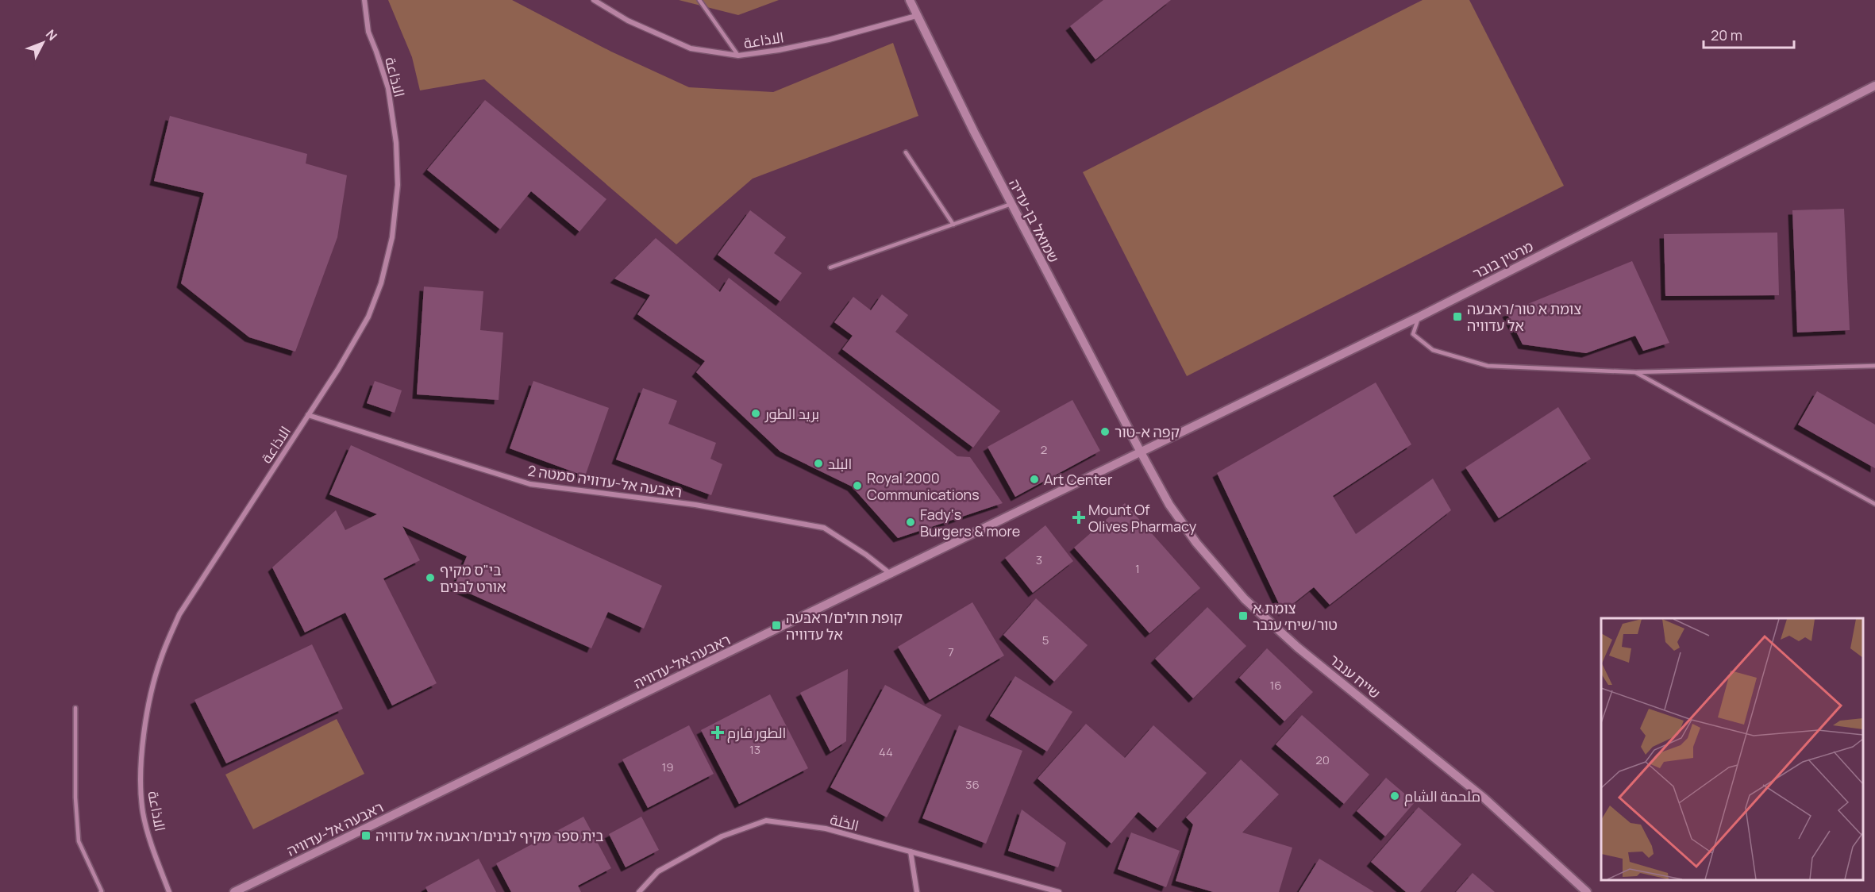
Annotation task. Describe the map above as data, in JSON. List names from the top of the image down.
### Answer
{
  "streets": {
    "street": [
      "الاذاعة",
      "שמואל בן-עדיה",
      "מרטין בובר",
      "ראבעה אל-עדוויה סמטה 2",
      "ראבעה אל-עדוויה",
      "שייח ענבר",
      "الخلة"
    ]
  },
  "crossings": [
    ["الاذاعة", "שמואל בן-עדיה"],
    ["الاذاعة", "ראבעה אל-עדוויה סמטה 2"],
    ["שמואל בן-עדיה", "מרטין בובר"],
    ["שמואל בן-עדיה", "ראבעה אל-עדוויה"],
    ["שמואל בן-עדיה", "שייח ענבר"],
    ["מרטין בובר", "ראבעה אל-עדוויה"],
    ["מרטין בובר", "שייח ענבר"],
    ["ראבעה אל-עדוויה סמטה 2", "ראבעה אל-עדוויה"],
    ["ראבעה אל-עדוויה", "שייח ענבר"]
  ],
  "places": {
    "transit": [
      "צומת א טור/ראבעה אל עדוויה",
      "צומת א טור/שיח׳ ענבר",
      "קופת חולים/ראבעה אל עדוויה",
      "בית ספר מקיף לבנים/ראבעה אל עדוויה"
    ],
    "other": [
      "بريد الطور",
      "קפה א-טור",
      "البلد",
      "Art Center",
      "Royal 2000 Communications",
      "Fady‘s Burgers & more",
      "בי\"ס מקיף אורט לבנים",
      "ملحمة الشام"
    ],
    "health": ["Mount Of Olives Pharmacy", "الطور فارم"]
  },
  "house_numbers": [
    "2",
    "3",
    "1",
    "5",
    "7",
    "16",
    "13",
    "44",
    "20",
    "19",
    "36"
  ],
  "scale_bar": "20 m",
  "north": "top right"
}
